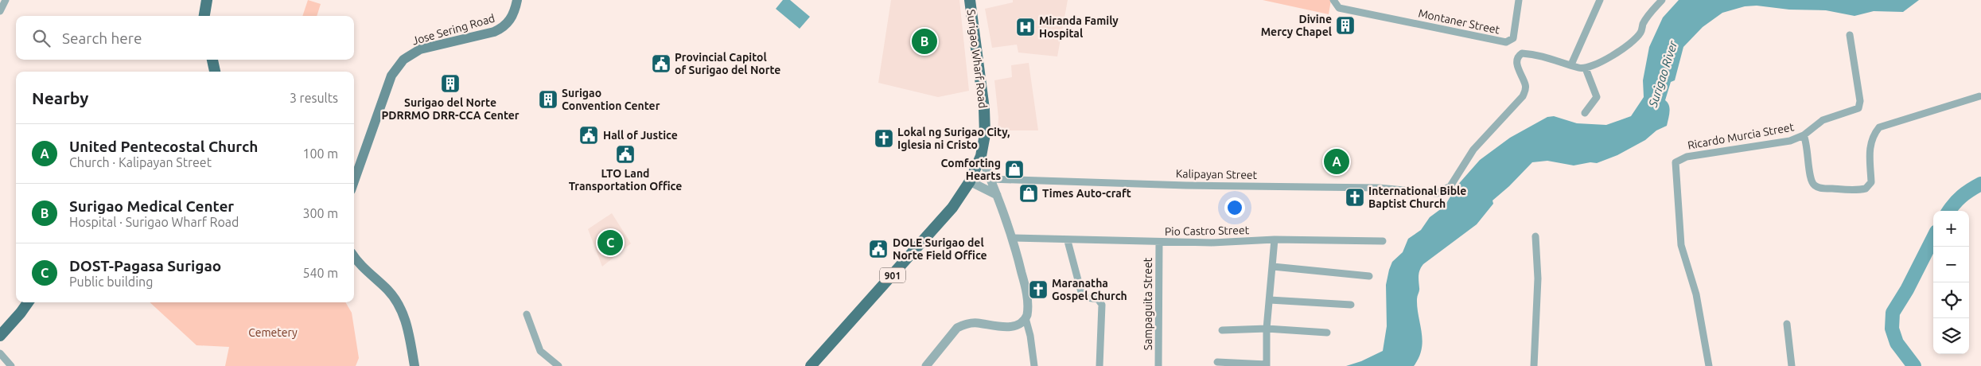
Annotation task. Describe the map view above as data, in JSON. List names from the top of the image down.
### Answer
{
  "streets": {
    "main road": ["Jose Sering Road", "Surigao Wharf Road", "901"],
    "street": [
      "Montaner Street",
      "Ricardo Murcia Street",
      "Kalipayan Street",
      "Pio Castro Street",
      "Sampaguita Street"
    ]
  },
  "crossings": [
    ["Pio Castro Street", "Sampaguita Street"]
  ],
  "water": ["Surigao River"],
  "parks": ["Cemetery"],
  "places": {
    "building": ["Divine Mercy Chapel", "Surigao del Norte PDRRMO DRR-CCA Center", "Surigao Convention Center"],
    "hospital": ["Miranda Family Hospital"],
    "public building": [
      "Provincial Capitol of Surigao del Norte",
      "Hall of Justice",
      "LTO Land Transportation Office",
      "DOLE Surigao del Norte Field Office"
    ],
    "church": ["Lokal ng Surigao City, Iglesia ni Cristo", "International Bible Baptist Church", "Maranatha Gospel Church"],
    "shop": ["Comforting Hearts", "Times Auto-craft"]
  },
  "page": {
    "search": "Search here",
    "pins": ["B", "A", "C"],
    "heading": ["Nearby", "3 results"],
    "list": [
      {
        "mark": "A",
        "name": "United Pentecostal Church",
        "note": "Church · Kalipayan Street",
        "value": "100 m"
      },
      {
        "mark": "B",
        "name": "Surigao Medical Center",
        "note": "Hospital · Surigao Wharf Road",
        "value": "300 m"
      },
      {
        "mark": "C",
        "name": "DOST-Pagasa Surigao",
        "note": "Public building",
        "value": "540 m"
      }
    ],
    "map_buttons": ["+", "−"]
  }
}
